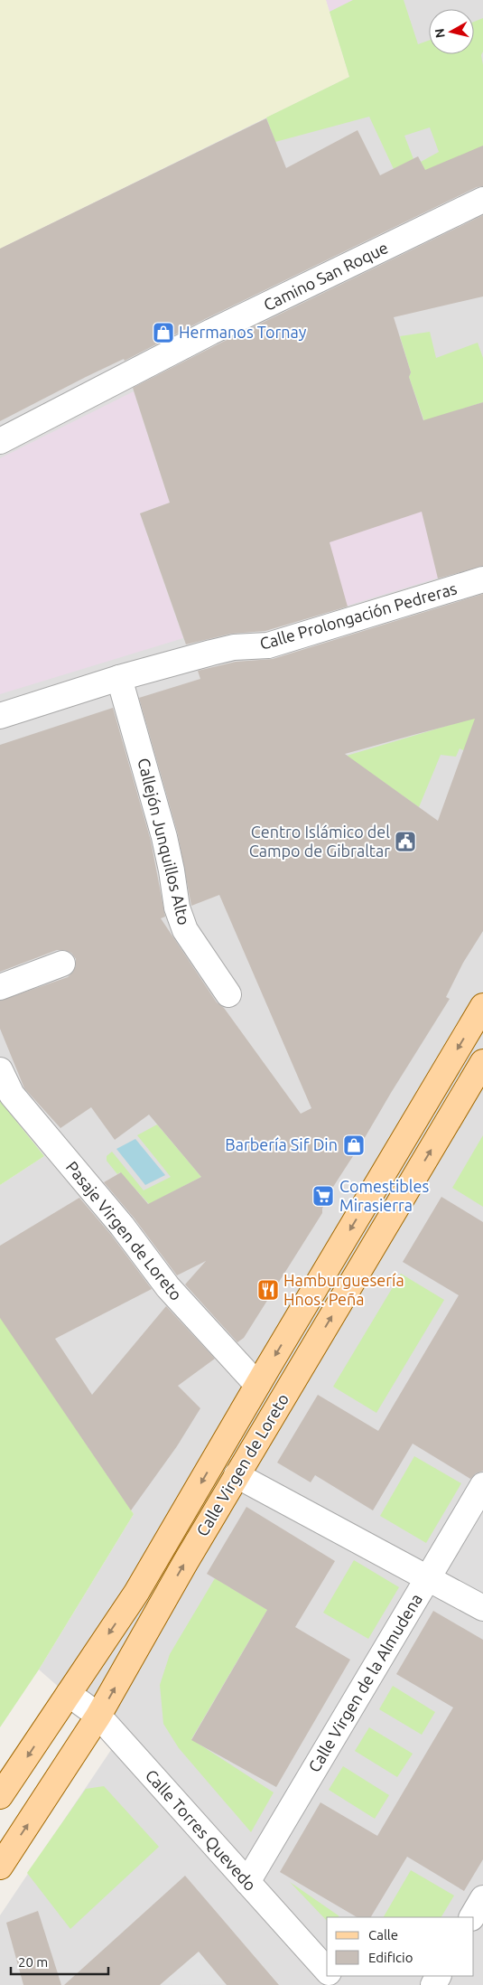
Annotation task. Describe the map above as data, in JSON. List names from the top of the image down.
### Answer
{
  "streets": {
    "main road": ["Calle Virgen de Loreto"],
    "street": [
      "Camino San Roque",
      "Calle Prolongación Pedreras",
      "Callejón Junquillos Alto",
      "Pasaje Virgen de Loreto",
      "Calle Virgen de la Almudena",
      "Calle Torres Quevedo"
    ]
  },
  "crossings": [
    ["Calle Prolongación Pedreras", "Callejón Junquillos Alto"],
    ["Pasaje Virgen de Loreto", "Calle Virgen de Loreto"],
    ["Calle Virgen de Loreto", "Calle Torres Quevedo"],
    ["Calle Virgen de la Almudena", "Calle Torres Quevedo"]
  ],
  "places": {
    "shop": ["Hermanos Tornay", "Barbería Sif Din"],
    "public building": ["Centro Islámico del Campo de Gibraltar"],
    "supermarket": ["Comestibles Mirasierra"],
    "restaurant": ["Hamburguesería Hnos. Peña"]
  },
  "legend": ["Calle", "Edificio"],
  "scale_bar": "20 m",
  "north": "left"
}
